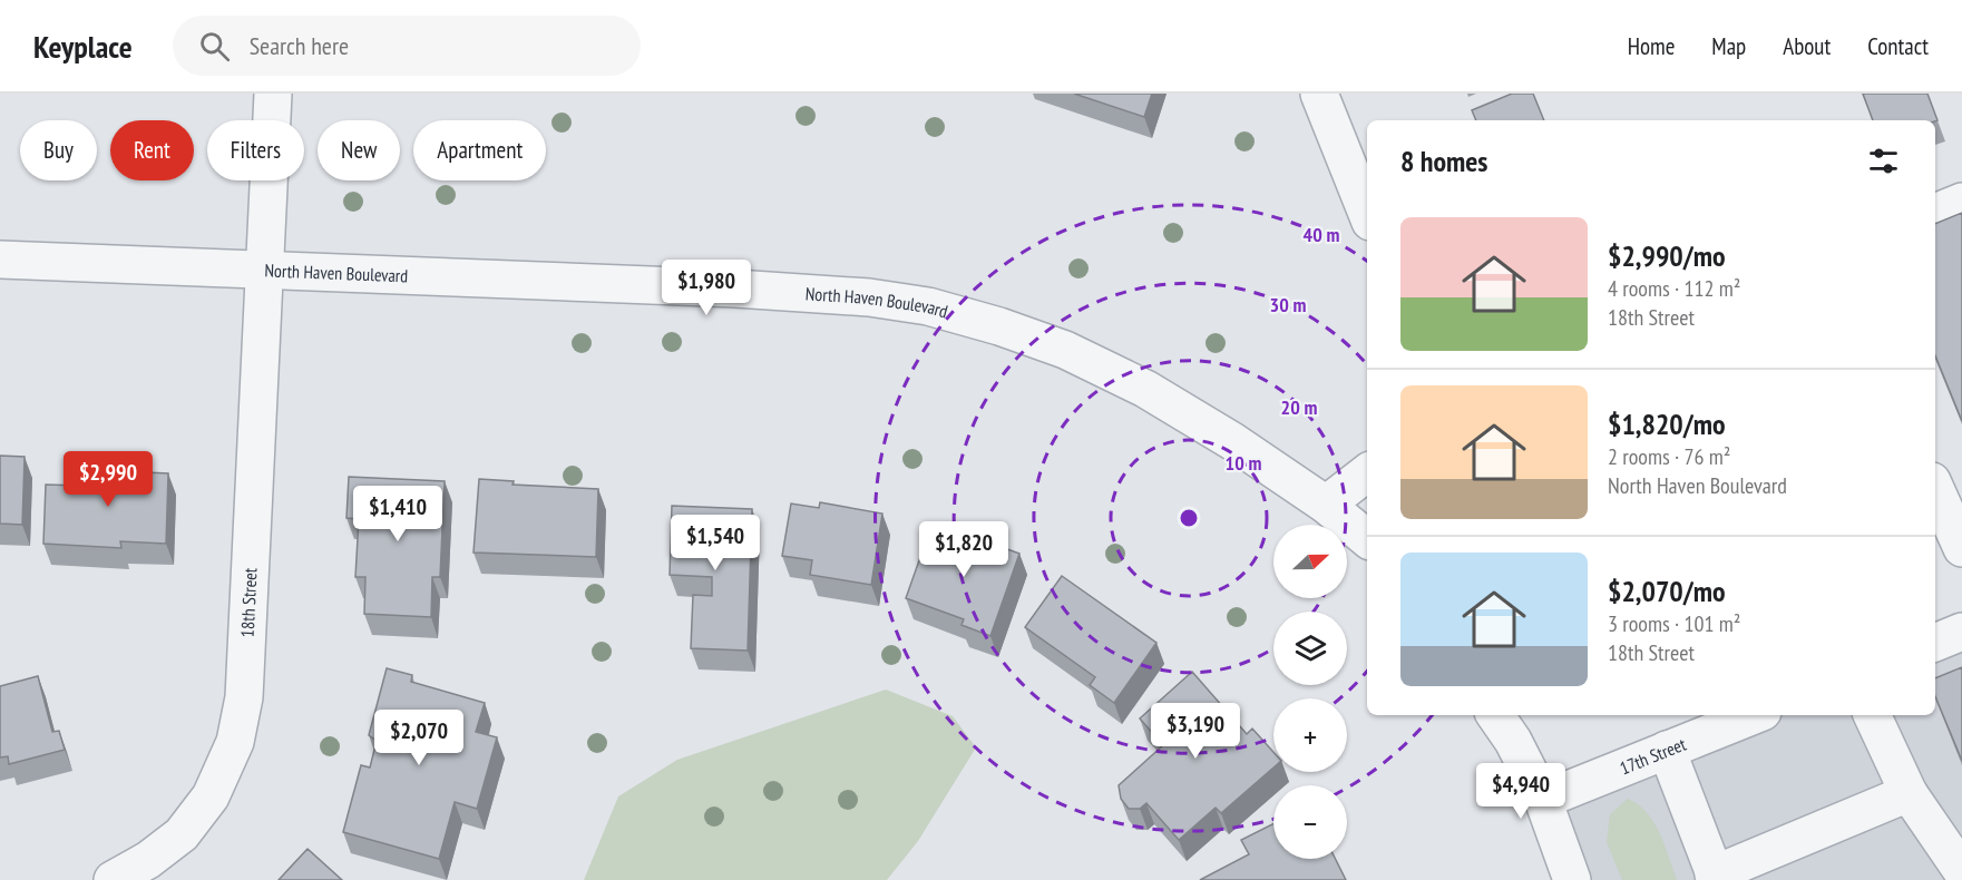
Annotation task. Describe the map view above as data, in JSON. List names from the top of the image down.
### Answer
{
  "streets": {
    "street": ["North Haven Boulevard", "18th Street", "17th Street"]
  },
  "crossings": [
    ["North Haven Boulevard", "18th Street"]
  ],
  "north": "right",
  "page": {
    "header": "Keyplace",
    "search": "Search here",
    "nav": [
      "Home",
      "Map",
      "About",
      "Contact"
    ],
    "chip": [
      "Buy",
      "Rent",
      "Filters",
      "New",
      "Apartment"
    ],
    "heading": "8 homes",
    "list": [
      {
        "name": "$2,990/mo",
        "note": "4 rooms · 112 m² · 18th Street"
      },
      {
        "name": "$1,820/mo",
        "note": "2 rooms · 76 m² · North Haven Boulevard"
      },
      {
        "name": "$2,070/mo",
        "note": "3 rooms · 101 m² · 18th Street"
      }
    ],
    "price": [
      "$1,980",
      "$2,990",
      "$1,410",
      "$1,540",
      "$1,820",
      "$3,190",
      "$2,070",
      "$4,940"
    ],
    "map_buttons": ["+", "−"]
  },
  "rings": [
    "40 m",
    "30 m",
    "20 m",
    "10 m"
  ]
}
